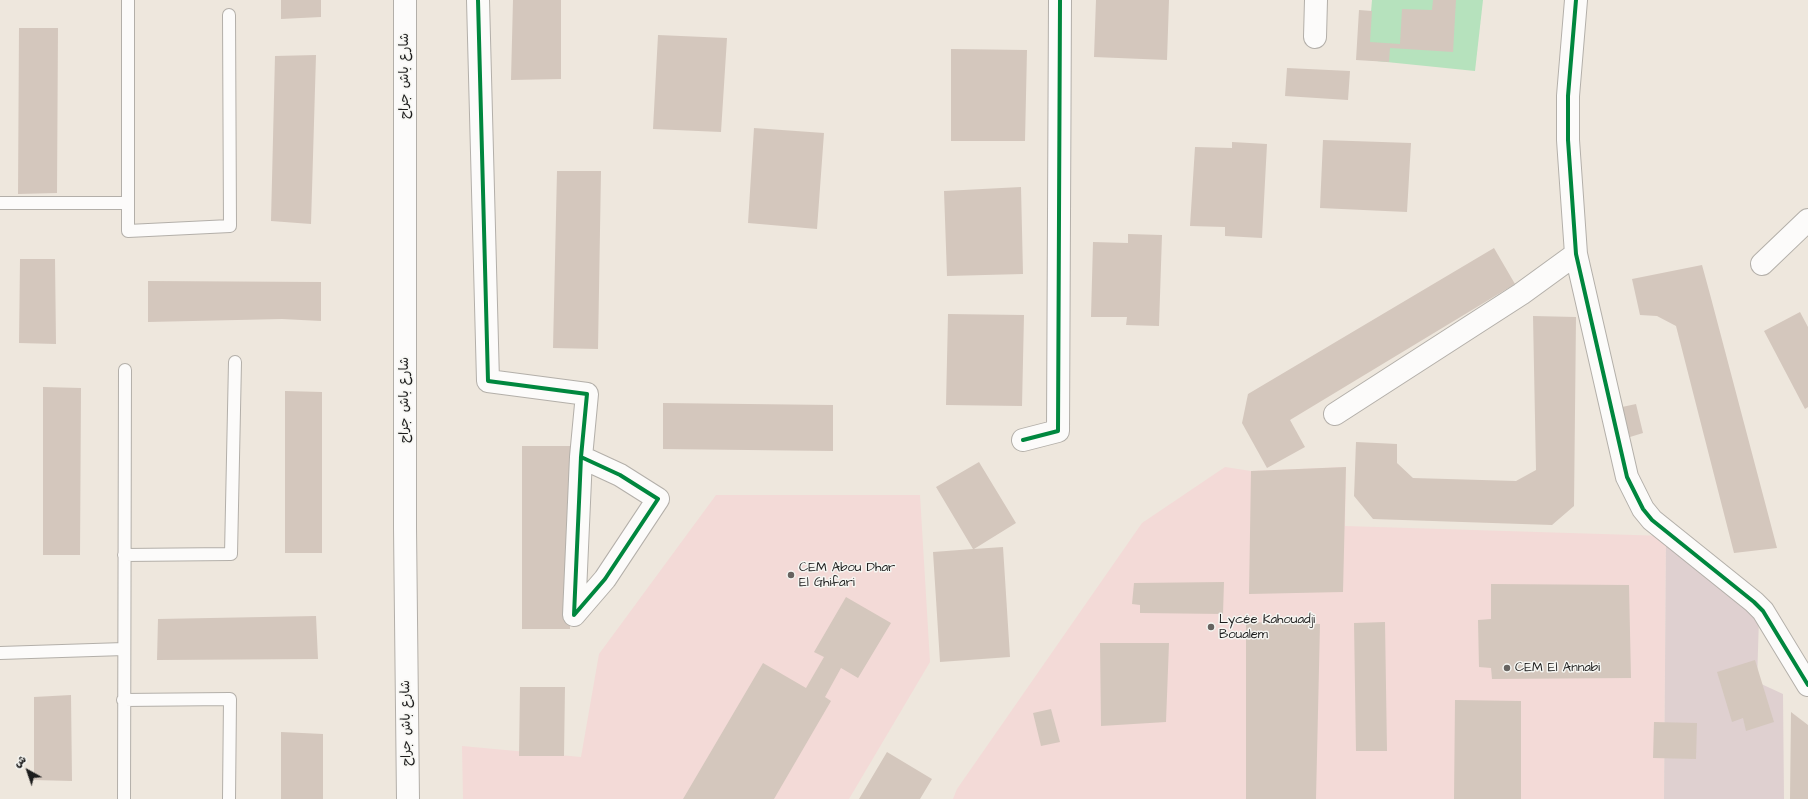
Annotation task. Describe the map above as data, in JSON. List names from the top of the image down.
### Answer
{
  "streets": {
    "street": ["شارع باش جراح"]
  },
  "places": ["CEM Abou Dhar El Ghifari", "Lycée Kahouadji Boualem", "CEM El Annabi"],
  "north": "top left"
}
